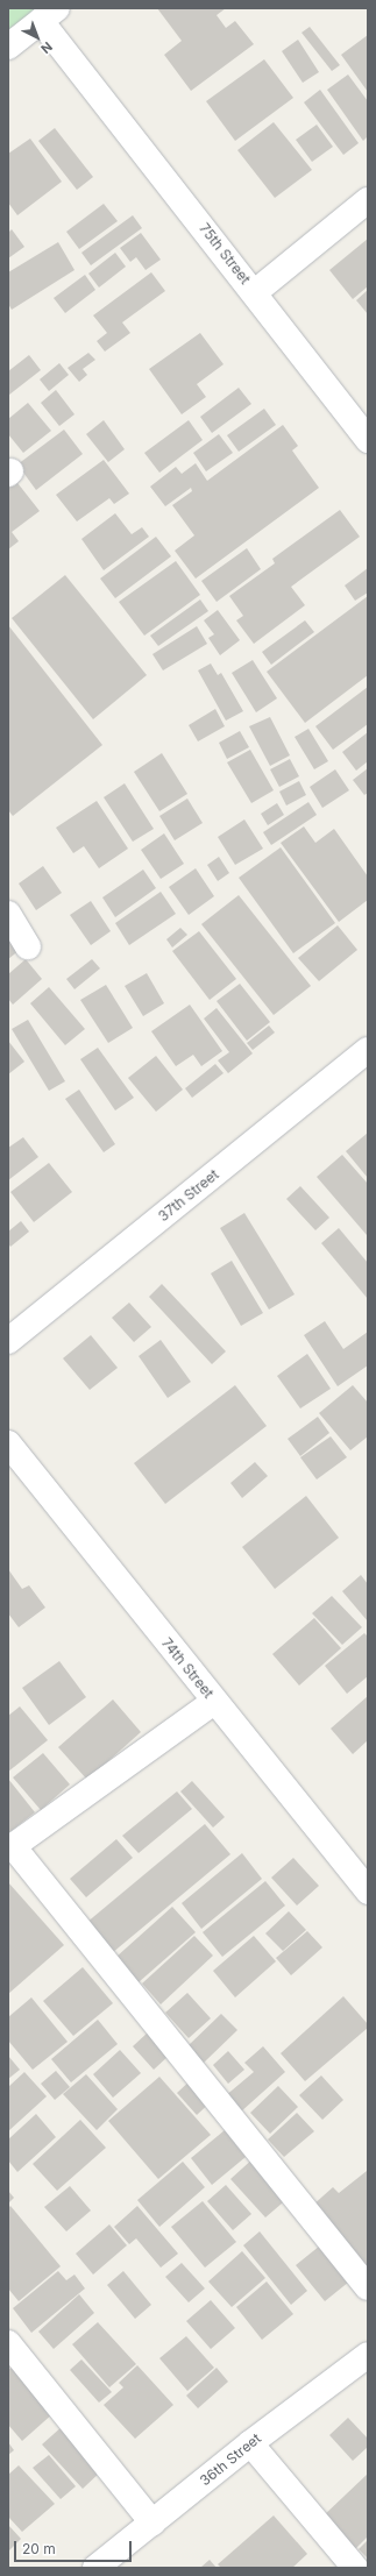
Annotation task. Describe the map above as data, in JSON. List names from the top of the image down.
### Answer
{
  "streets": {
    "street": [
      "75th Street",
      "37th Street",
      "74th Street",
      "36th Street"
    ]
  },
  "scale_bar": "20 m",
  "north": "bottom right"
}
